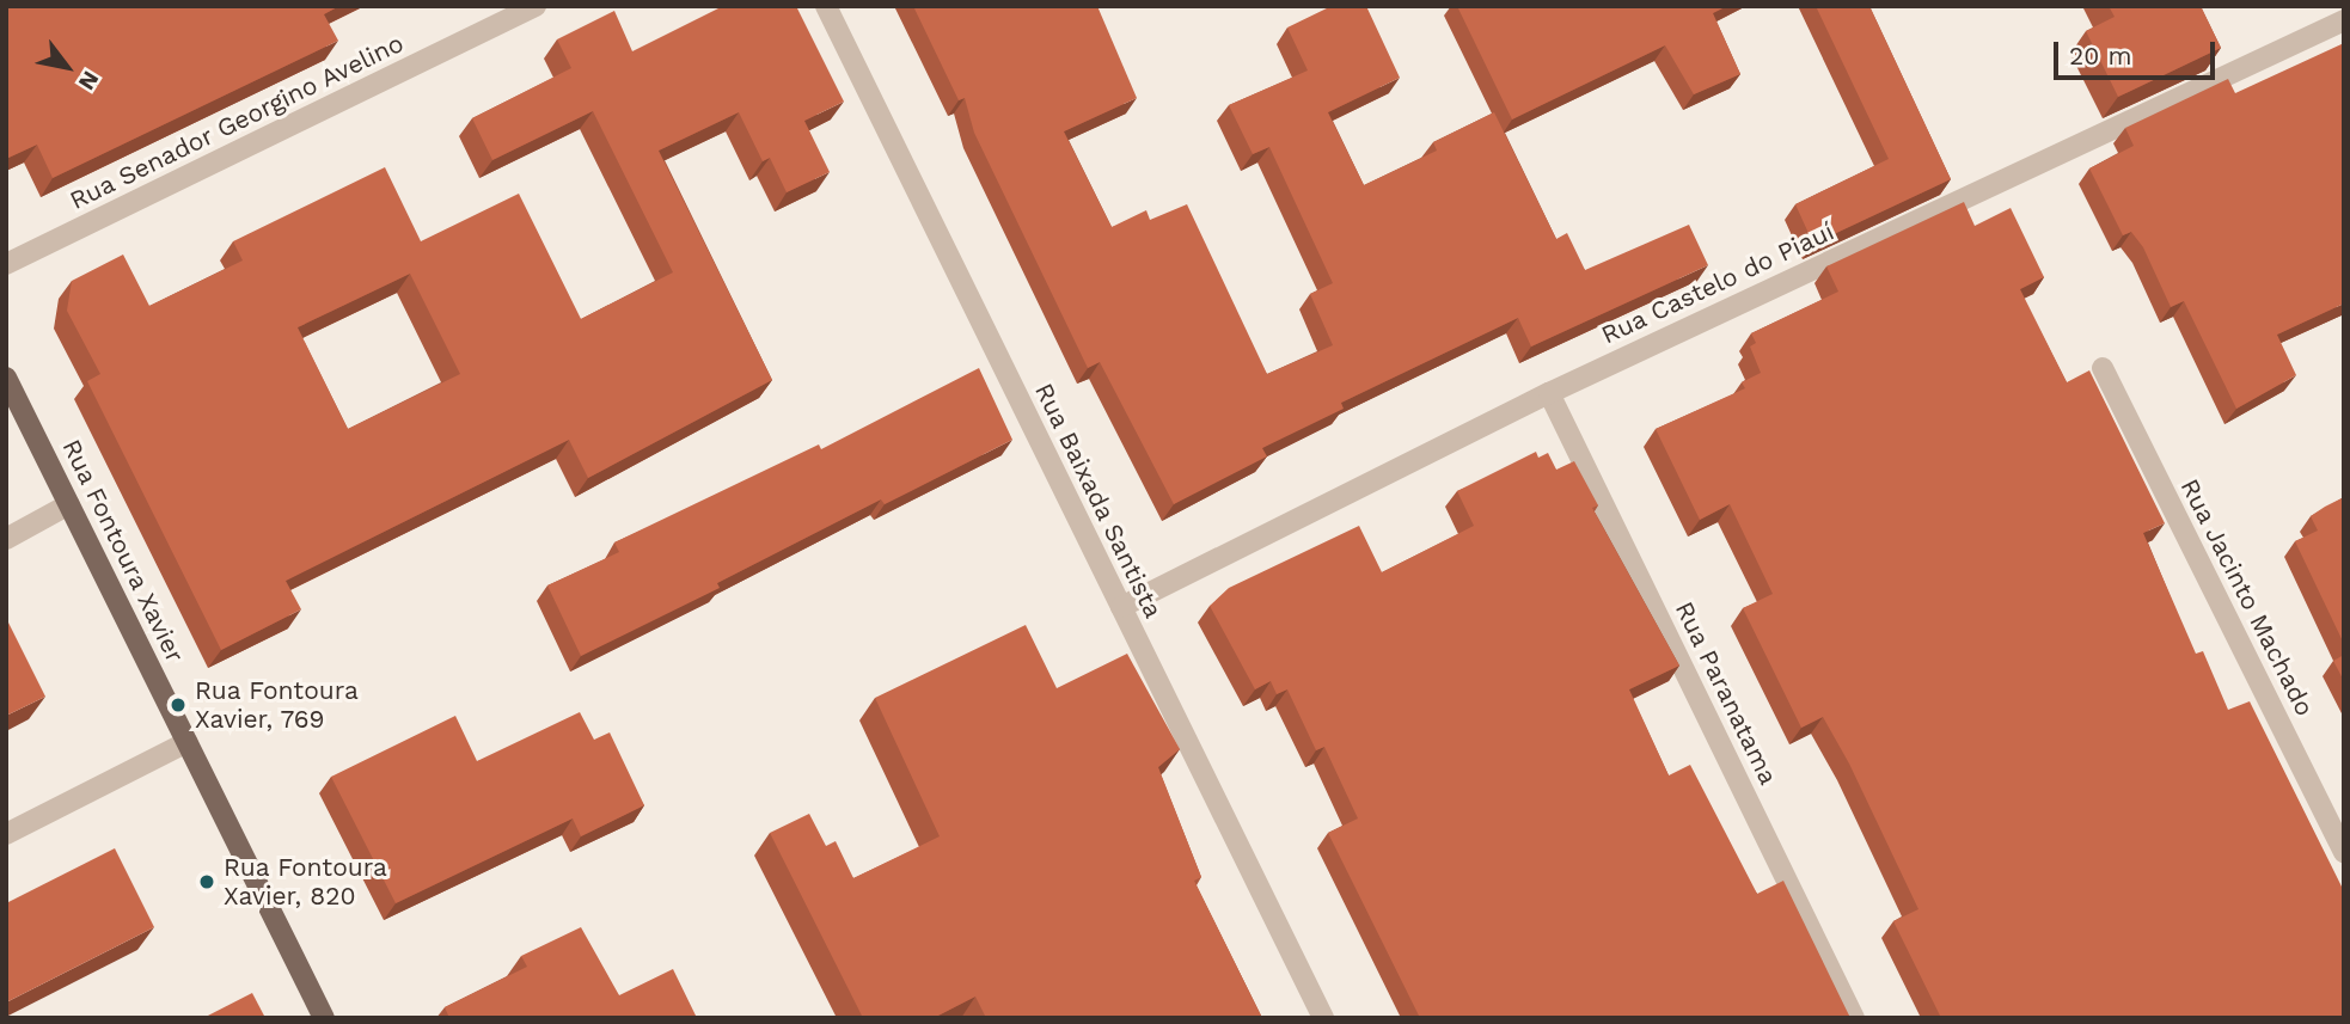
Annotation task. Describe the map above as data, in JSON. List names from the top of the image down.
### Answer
{
  "streets": {
    "main road": ["Rua Fontoura Xavier"],
    "street": [
      "Rua Senador Georgino Avelino",
      "Rua Castelo do Piauí",
      "Rua Baixada Santista",
      "Rua Jacinto Machado",
      "Rua Paranatama"
    ]
  },
  "crossings": [
    ["Rua Castelo do Piauí", "Rua Baixada Santista"],
    ["Rua Castelo do Piauí", "Rua Paranatama"]
  ],
  "places": ["Rua Fontoura Xavier, 769", "Rua Fontoura Xavier, 820"],
  "scale_bar": "20 m",
  "north": "bottom right"
}
